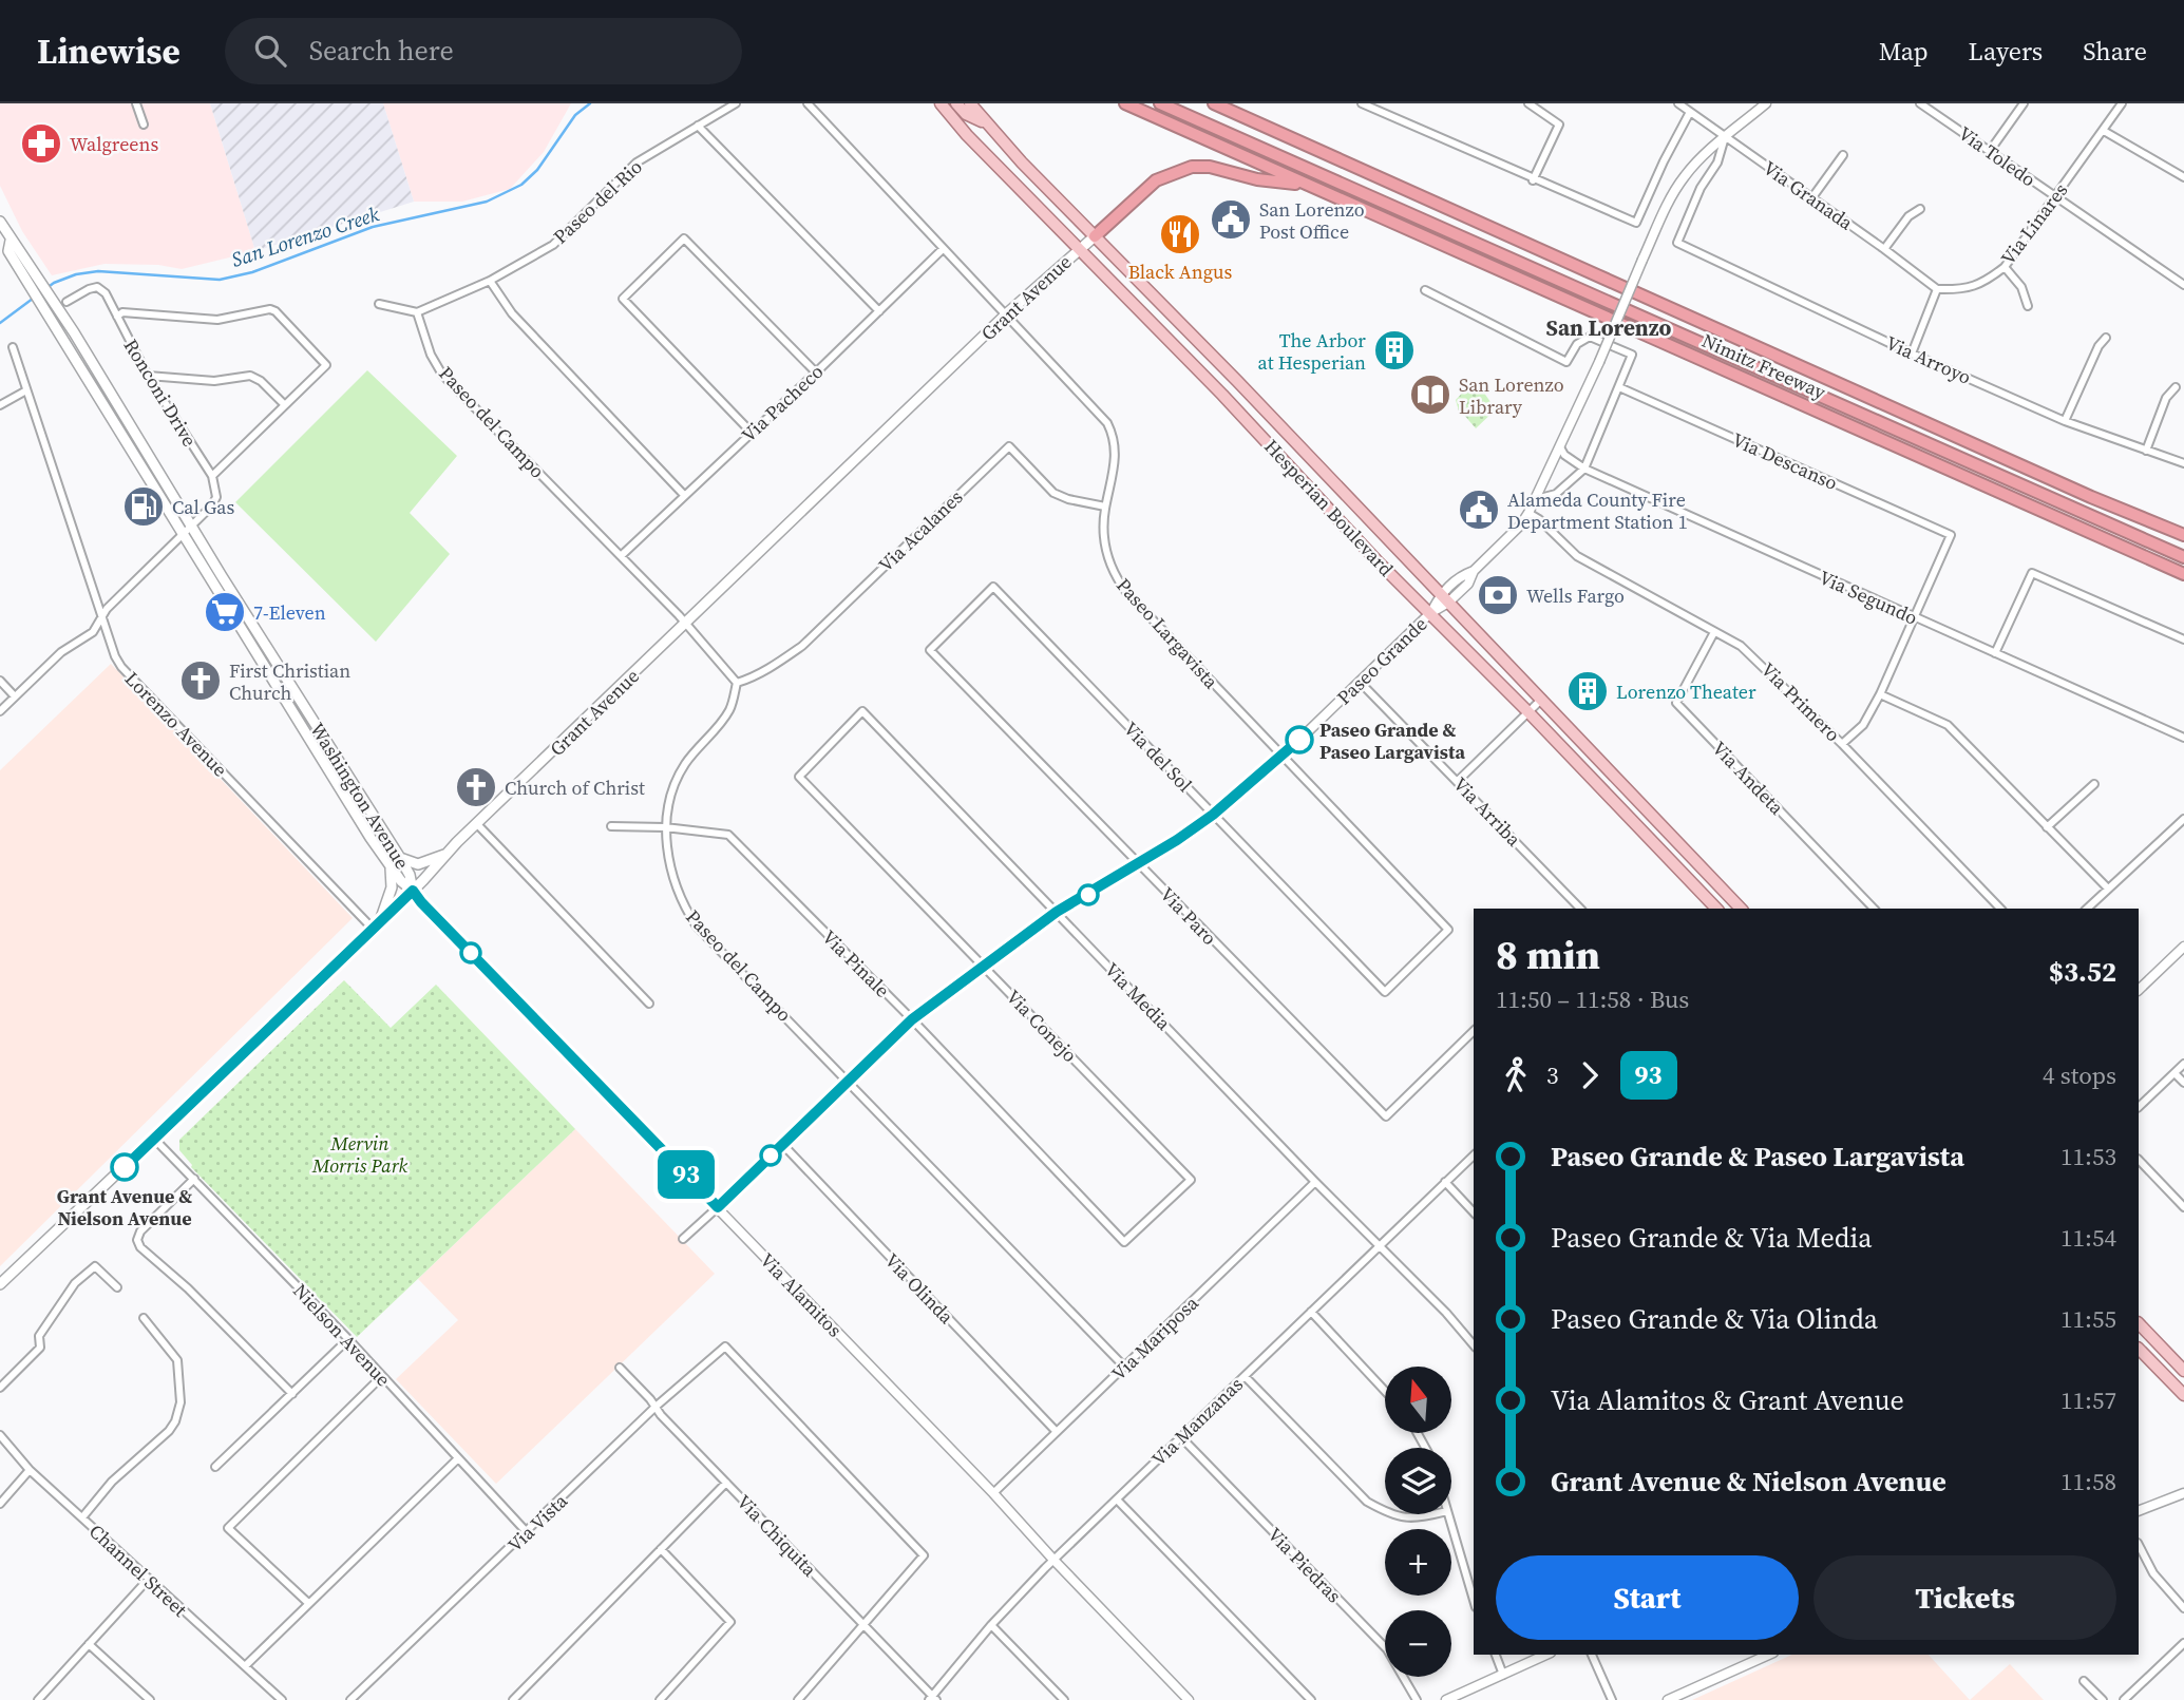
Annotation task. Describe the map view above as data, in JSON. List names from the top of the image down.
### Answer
{
  "streets": {
    "highway": ["Nimitz Freeway"],
    "main road": ["Grant Avenue", "Hesperian Boulevard", "Washington Avenue"],
    "street": [
      "Via Toledo",
      "Via Granada",
      "Paseo del Rio",
      "Via Linares",
      "Via Arroyo",
      "Ronconi Drive",
      "Via Pacheco",
      "Paseo del Campo",
      "Via Descanso",
      "Via Acalanes",
      "Via Segundo",
      "Paseo Largavista",
      "Paseo Grande",
      "Via Primero",
      "Lorenzo Avenue",
      "Via del Sol",
      "Via Andeta",
      "Via Arriba",
      "Via Paro",
      "Via Pinale",
      "Via Media",
      "Via Conejo",
      "Via Olinda",
      "Via Alamitos",
      "Nielson Avenue",
      "Via Mariposa",
      "Via Manzanas",
      "Via Vista",
      "Via Chiquita",
      "Via Piedras",
      "Channel Street"
    ]
  },
  "crossings": [
    ["Via Toledo", "Via Linares"],
    ["Via Granada", "Via Linares"],
    ["Via Granada", "Via Arroyo"],
    ["Via Granada", "Paseo Grande"],
    ["Paseo del Rio", "Paseo del Campo"],
    ["Grant Avenue", "Paseo del Campo"],
    ["Grant Avenue", "Hesperian Boulevard"],
    ["Grant Avenue", "Paseo Largavista"],
    ["Grant Avenue", "Lorenzo Avenue"],
    ["Grant Avenue", "Washington Avenue"],
    ["Grant Avenue", "Via Alamitos"],
    ["Grant Avenue", "Nielson Avenue"],
    ["Via Arroyo", "Paseo Grande"],
    ["Via Pacheco", "Paseo del Campo"],
    ["Via Pacheco", "Paseo Largavista"],
    ["Paseo del Campo", "Via Acalanes"],
    ["Paseo del Campo", "Paseo Grande"],
    ["Paseo del Campo", "Via Pinale"],
    ["Paseo del Campo", "Via Mariposa"],
    ["Via Descanso", "Via Segundo"],
    ["Hesperian Boulevard", "Paseo Grande"],
    ["Via Acalanes", "Paseo Largavista"],
    ["Via Segundo", "Paseo Grande"],
    ["Paseo Largavista", "Paseo Grande"],
    ["Paseo Largavista", "Via del Sol"],
    ["Paseo Grande", "Via Primero"],
    ["Paseo Grande", "Via del Sol"],
    ["Paseo Grande", "Via Arriba"],
    ["Paseo Grande", "Via Paro"],
    ["Paseo Grande", "Via Pinale"],
    ["Paseo Grande", "Via Media"],
    ["Paseo Grande", "Via Conejo"],
    ["Paseo Grande", "Via Olinda"],
    ["Paseo Grande", "Via Alamitos"],
    ["Via Primero", "Via Andeta"],
    ["Via del Sol", "Via Paro"],
    ["Washington Avenue", "Via Alamitos"],
    ["Via Pinale", "Via Conejo"],
    ["Via Media", "Via Conejo"],
    ["Via Media", "Via Mariposa"],
    ["Via Media", "Via Manzanas"],
    ["Via Olinda", "Via Mariposa"],
    ["Via Alamitos", "Via Mariposa"],
    ["Via Alamitos", "Via Manzanas"],
    ["Nielson Avenue", "Via Vista"],
    ["Via Manzanas", "Via Chiquita"],
    ["Via Manzanas", "Via Piedras"],
    ["Via Vista", "Via Chiquita"]
  ],
  "districts": ["San Lorenzo"],
  "water": ["San Lorenzo Creek"],
  "parks": ["Mervin Morris Park"],
  "places": {
    "pharmacy": ["Walgreens"],
    "public building": ["San Lorenzo Post Office", "Alameda County Fire Department Station 1"],
    "restaurant": ["Black Angus"],
    "building": ["The Arbor at Hesperian", "Lorenzo Theater"],
    "library": ["San Lorenzo Library"],
    "fuel station": ["Cal Gas"],
    "bank": ["Wells Fargo"],
    "supermarket": ["7-Eleven"],
    "church": ["First Christian Church", "Church of Christ"],
    "other": ["Paseo Grande & Paseo Largavista", "Grant Avenue & Nielson Avenue"]
  },
  "lines": ["bus line 93"],
  "north": "top",
  "page": {
    "header": "Linewise",
    "search": "Search here",
    "nav": ["Map", "Layers", "Share"],
    "on_map": "93",
    "heading": ["8 min", "11:50 – 11:58 · Bus", "$3.52"],
    "legs": ["3", "93", "4 stops"],
    "list": [
      {
        "name": "Paseo Grande & Paseo Largavista",
        "value": "11:53"
      },
      {
        "name": "Paseo Grande & Via Media",
        "value": "11:54"
      },
      {
        "name": "Paseo Grande & Via Olinda",
        "value": "11:55"
      },
      {
        "name": "Via Alamitos & Grant Avenue",
        "value": "11:57"
      },
      {
        "name": "Grant Avenue & Nielson Avenue",
        "value": "11:58"
      }
    ],
    "map_buttons": ["+", "−"],
    "buttons": ["Start", "Tickets"]
  }
}
